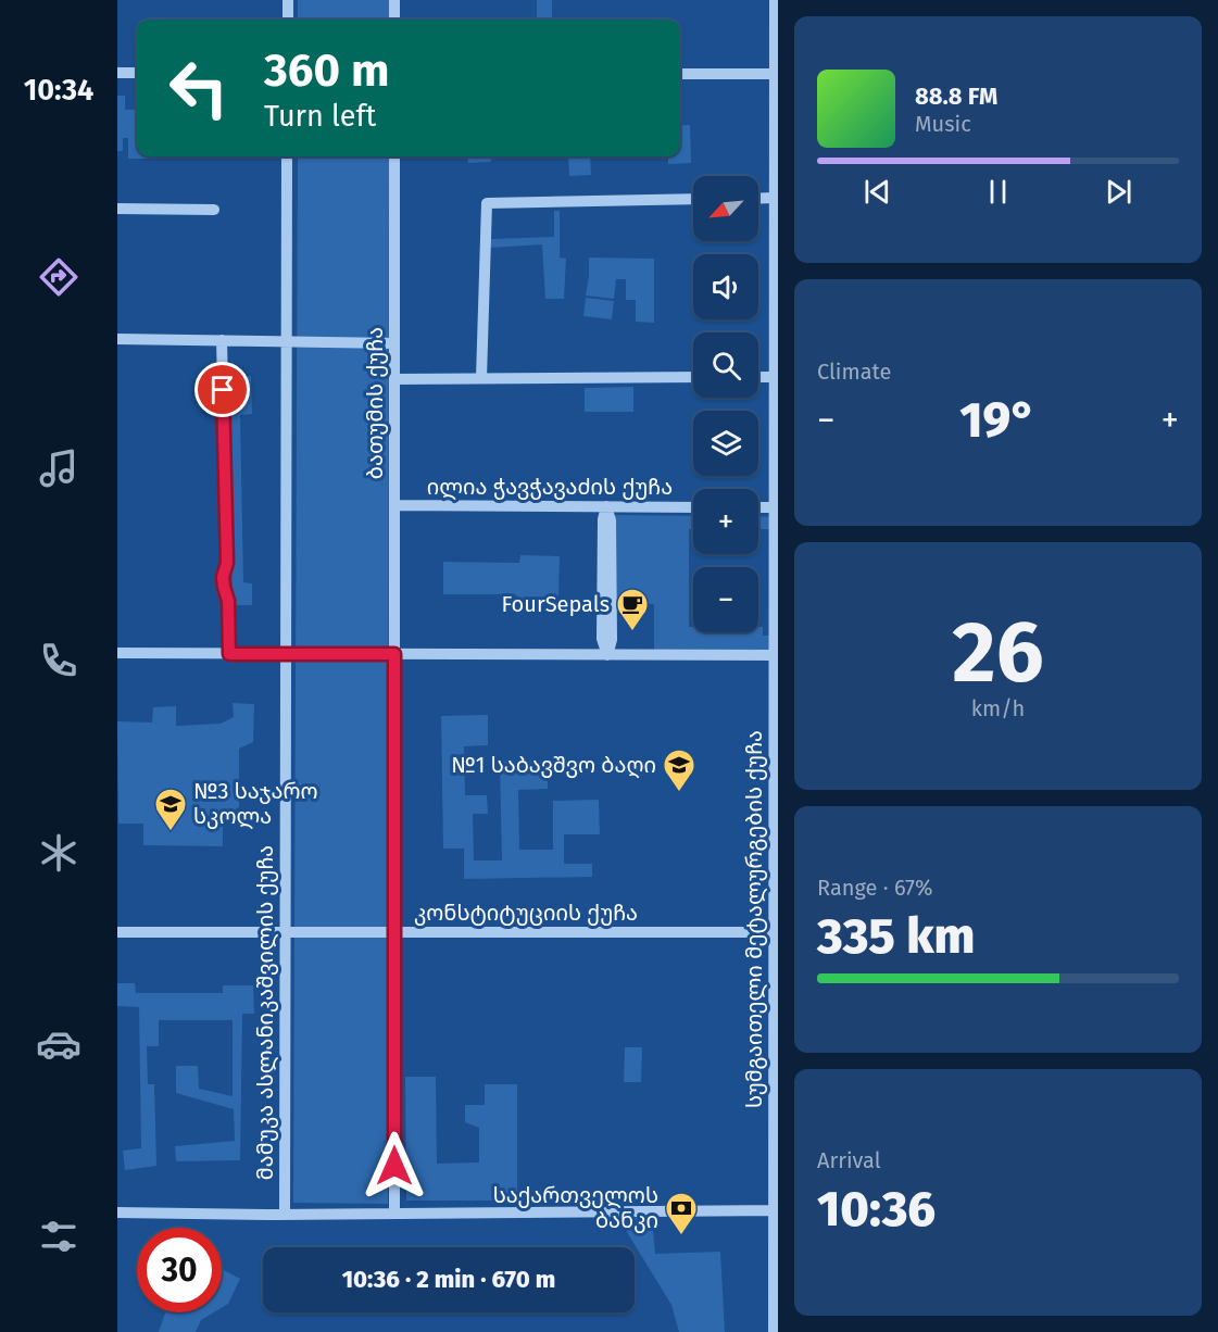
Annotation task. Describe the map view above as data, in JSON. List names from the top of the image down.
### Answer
{
  "streets": {
    "street": [
      "ბათუმის ქუჩა",
      "ილია ჭავჭავაძის ქუჩა",
      "კონსტიტუციის ქუჩა",
      "სუმგაითელი მეტალურგების ქუჩა",
      "მამუკა ასლანიკაშვილის ქუჩა"
    ]
  },
  "crossings": [
    ["ბათუმის ქუჩა", "ილია ჭავჭავაძის ქუჩა"],
    ["კონსტიტუციის ქუჩა", "სუმგაითელი მეტალურგების ქუჩა"],
    ["კონსტიტუციის ქუჩა", "მამუკა ასლანიკაშვილის ქუჩა"]
  ],
  "places": {
    "cafe": ["FourSepals"],
    "school or university": ["№1 საბავშვო ბაღი", "№3 საჯარო სკოლა"],
    "bank": ["საქართველოს ბანკი"]
  },
  "north": "bottom left",
  "page": {
    "tabs": "10:34",
    "turn": ["360 m", "Turn left"],
    "song": ["88.8 FM", "Music"],
    "map_buttons": ["+", "−"],
    "tile": [
      "Climate",
      ["26", "km/h"],
      ["Range · 67%", "335 km"],
      ["Arrival", "10:36"]
    ],
    "heat": ["−", "19°", "+"],
    "limit": "30",
    "trip": "10:36 · 2 min · 670 m"
  }
}
